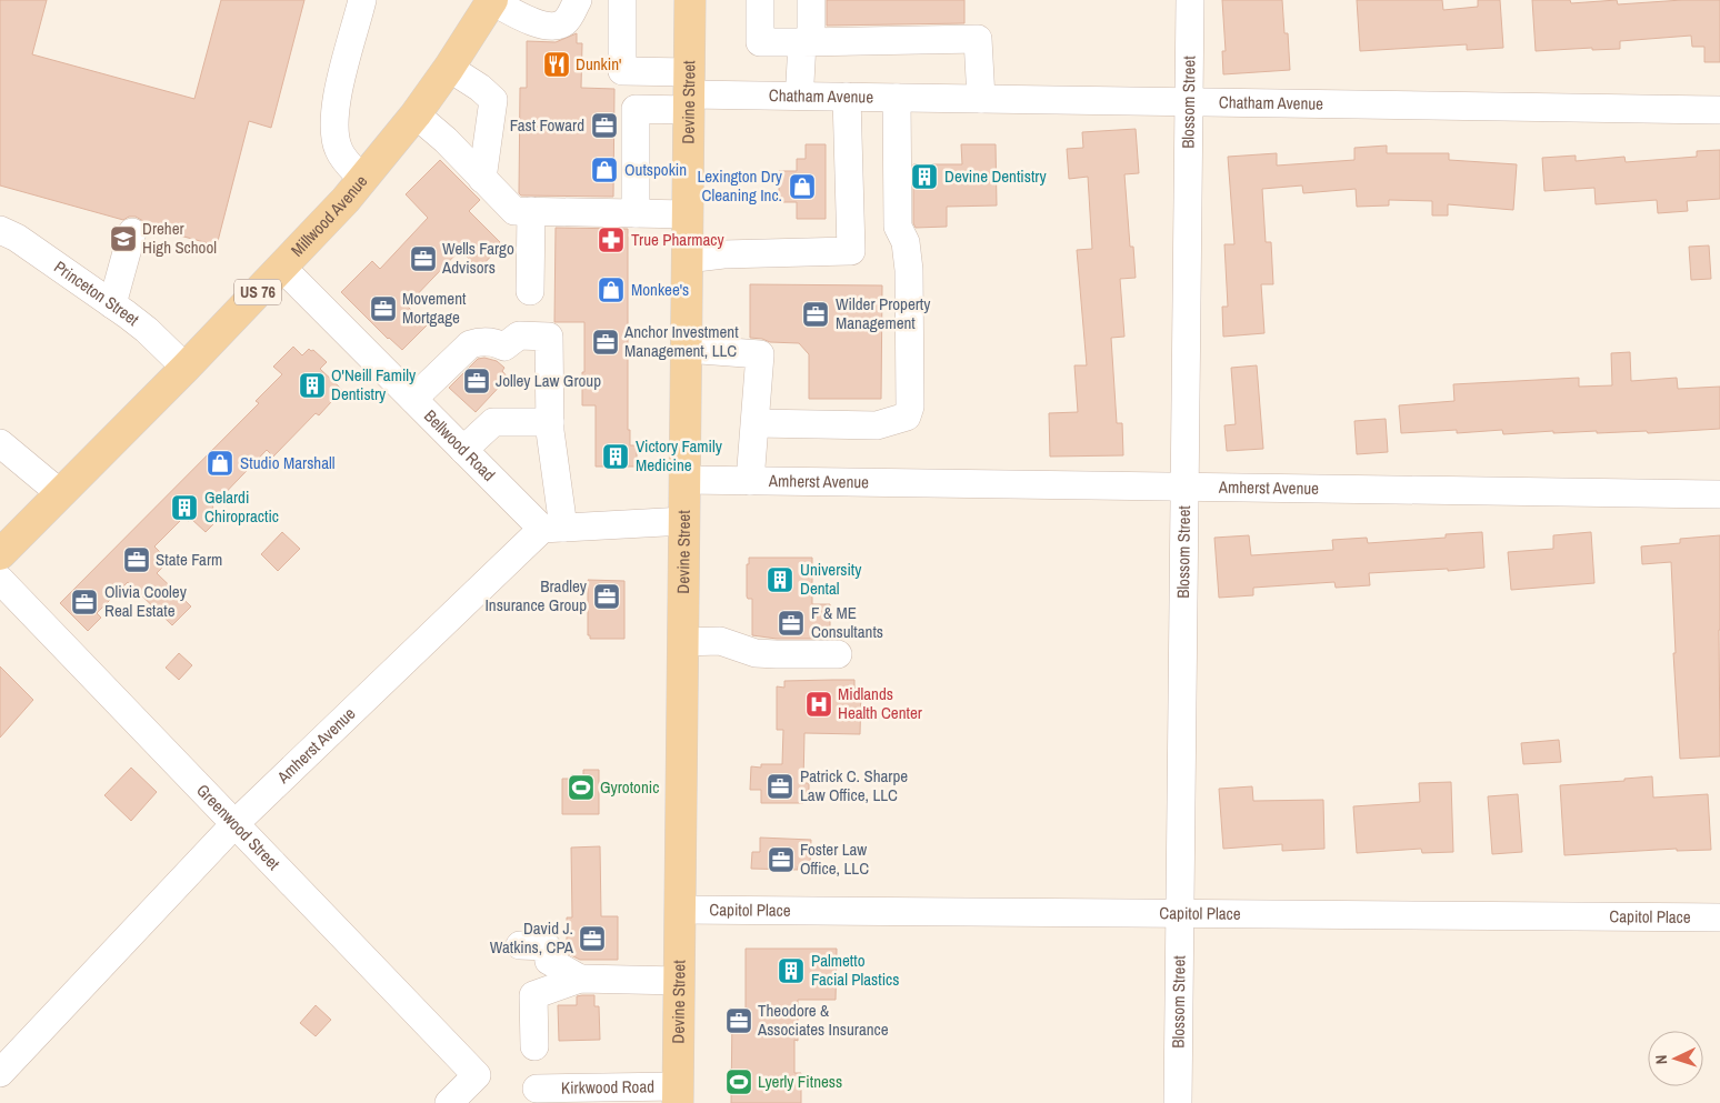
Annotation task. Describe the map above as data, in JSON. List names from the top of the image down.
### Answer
{
  "streets": {
    "main road": ["Devine Street", "Millwood Avenue", "US 76"],
    "street": [
      "Chatham Avenue",
      "Blossom Street",
      "Princeton Street",
      "Bellwood Road",
      "Amherst Avenue",
      "Greenwood Street",
      "Capitol Place",
      "Kirkwood Road"
    ]
  },
  "crossings": [
    ["Chatham Avenue", "Devine Street"],
    ["Chatham Avenue", "Blossom Street"],
    ["Devine Street", "Amherst Avenue"],
    ["Devine Street", "Capitol Place"],
    ["Devine Street", "Kirkwood Road"],
    ["Blossom Street", "Amherst Avenue"],
    ["Blossom Street", "Capitol Place"],
    ["Millwood Avenue", "Princeton Street"],
    ["Millwood Avenue", "Bellwood Road"],
    ["Bellwood Road", "Amherst Avenue"],
    ["Amherst Avenue", "Greenwood Street"]
  ],
  "places": {
    "restaurant": ["Dunkin'"],
    "office": [
      "Fast Foward",
      "Wells Fargo Advisors",
      "Movement Mortgage",
      "Wilder Property Management",
      "Anchor Investment Management, LLC",
      "Jolley Law Group",
      "State Farm",
      "Bradley Insurance Group",
      "Olivia Cooley Real Estate",
      "F & ME Consultants",
      "Patrick C. Sharpe Law Office, LLC",
      "Foster Law Office, LLC",
      "David J. Watkins, CPA",
      "Theodore & Associates Insurance"
    ],
    "shop": [
      "Outspokin",
      "Lexington Dry Cleaning Inc.",
      "Monkee's",
      "Studio Marshall"
    ],
    "building": [
      "Devine Dentistry",
      "O'Neill Family Dentistry",
      "Victory Family Medicine",
      "Gelardi Chiropractic",
      "University Dental",
      "Palmetto Facial Plastics"
    ],
    "school or university": ["Dreher High School"],
    "pharmacy": ["True Pharmacy"],
    "hospital": ["Midlands Health Center"],
    "sports": ["Gyrotonic", "Lyerly Fitness"]
  },
  "north": "left"
}
